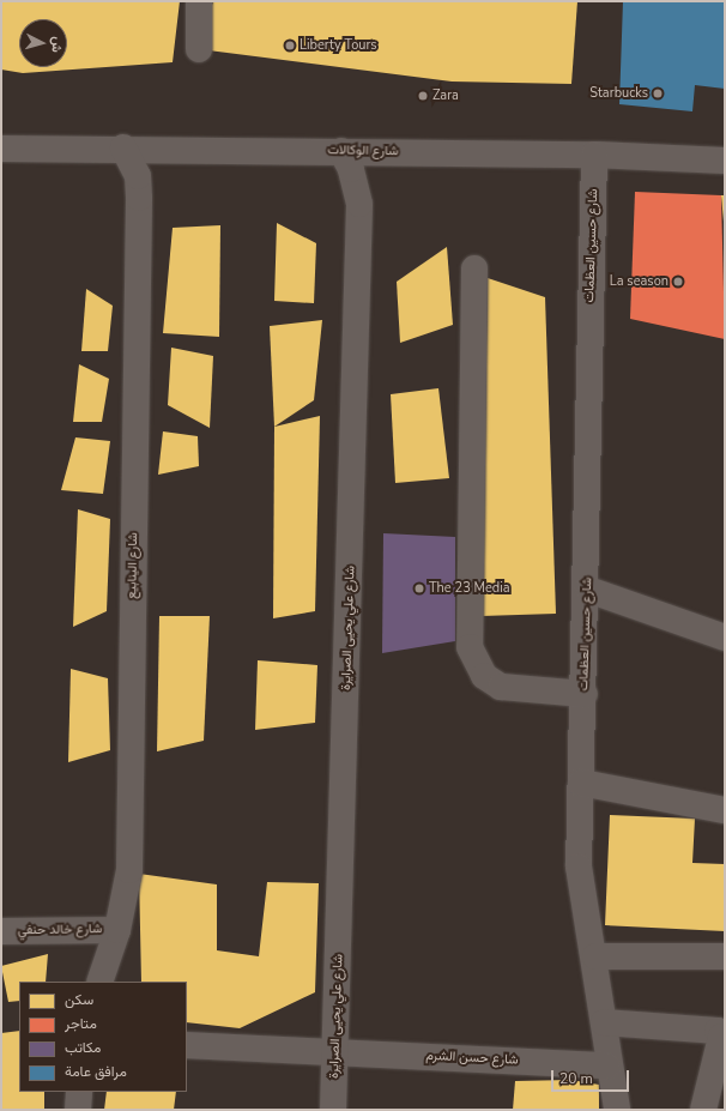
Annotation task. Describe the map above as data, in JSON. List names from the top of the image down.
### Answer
{
  "streets": {
    "street": [
      "شارع الوكالات",
      "شارع حسين العظمات",
      "شارع الينابيع",
      "شارع علي يحيى الصرايرة",
      "شارع خالد حنفي",
      "شارع حسن الشرم"
    ]
  },
  "crossings": [
    ["شارع الوكالات", "شارع حسين العظمات"],
    ["شارع الوكالات", "شارع الينابيع"],
    ["شارع الوكالات", "شارع علي يحيى الصرايرة"],
    ["شارع حسين العظمات", "شارع حسن الشرم"],
    ["شارع الينابيع", "شارع خالد حنفي"],
    ["شارع علي يحيى الصرايرة", "شارع حسن الشرم"]
  ],
  "places": [
    "Liberty Tours",
    "Starbucks",
    "Zara",
    "La season",
    "The 23 Media"
  ],
  "legend": [
    "سكن",
    "متاجر",
    "مكاتب",
    "مرافق عامة"
  ],
  "scale_bar": "20 m",
  "north": "right"
}
